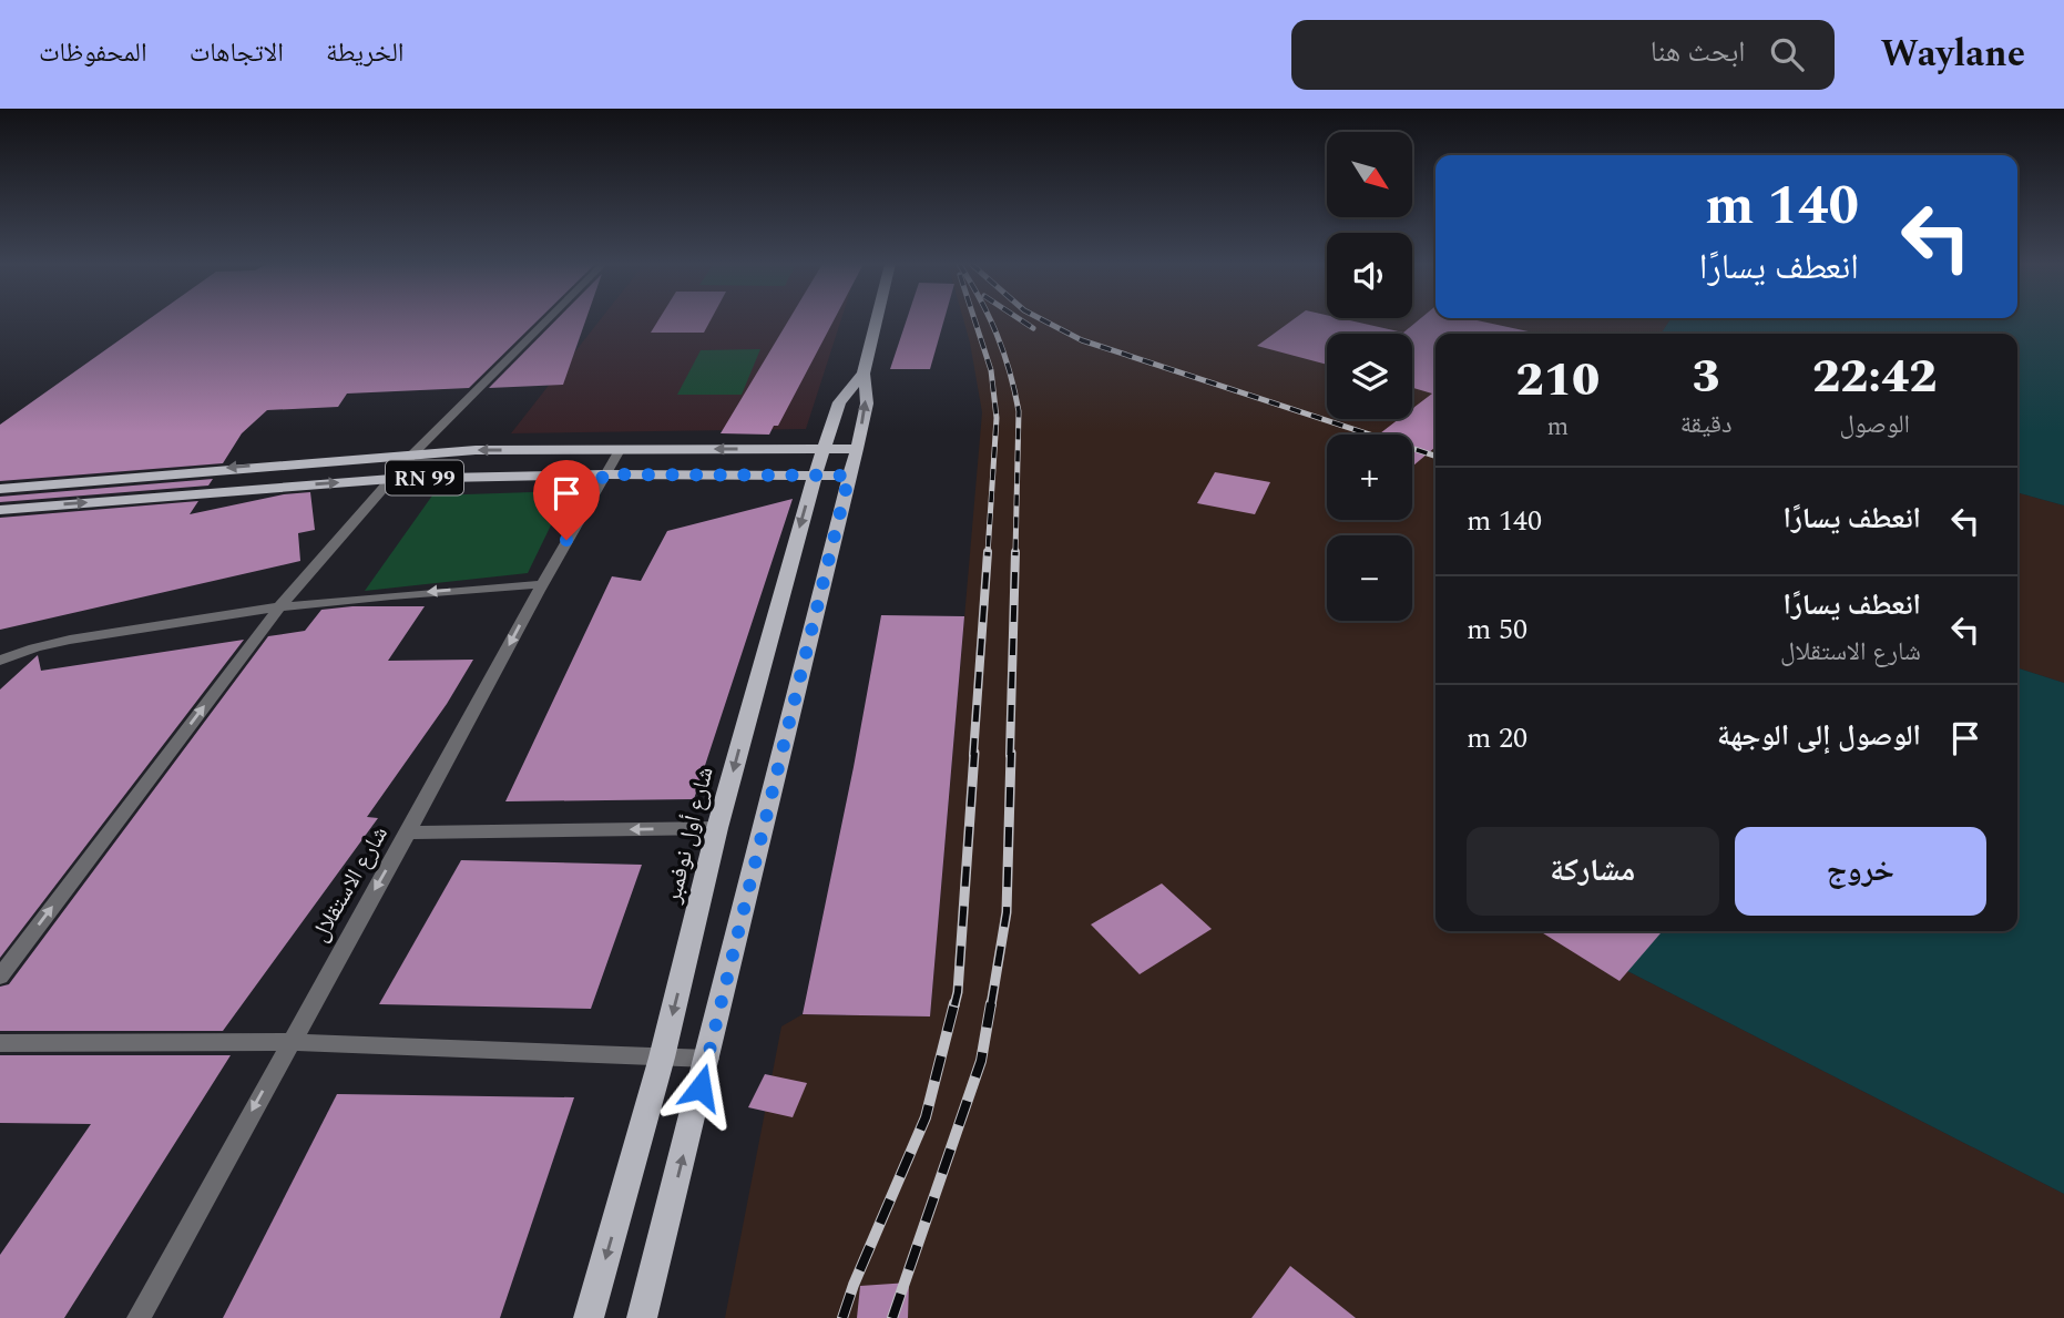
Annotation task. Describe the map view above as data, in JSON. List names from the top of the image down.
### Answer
{
  "streets": {
    "main road": ["RN 99", "شارع أول نوفمبر"],
    "street": ["شارع الاستقلال"]
  },
  "crossings": [
    ["RN 99", "شارع أول نوفمبر"],
    ["RN 99", "شارع الاستقلال"]
  ],
  "one_way": ["شارع الاستقلال"],
  "north": "bottom right",
  "page": {
    "header": "Waylane",
    "search": "ابحث هنا",
    "nav": ["الخريطة", "الاتجاهات", "المحفوظات"],
    "map_buttons": ["+", "−"],
    "turn": ["140 m", "انعطف يسارًا"],
    "eta": [
      "22:42",
      "الوصول",
      "3",
      "دقيقة",
      "210",
      "m"
    ],
    "list": [
      {
        "name": "انعطف يسارًا",
        "value": "140 m"
      },
      {
        "name": "انعطف يسارًا",
        "note": "شارع الاستقلال",
        "value": "50 m"
      },
      {
        "name": "الوصول إلى الوجهة",
        "value": "20 m"
      }
    ],
    "buttons": ["خروج", "مشاركة"]
  }
}
